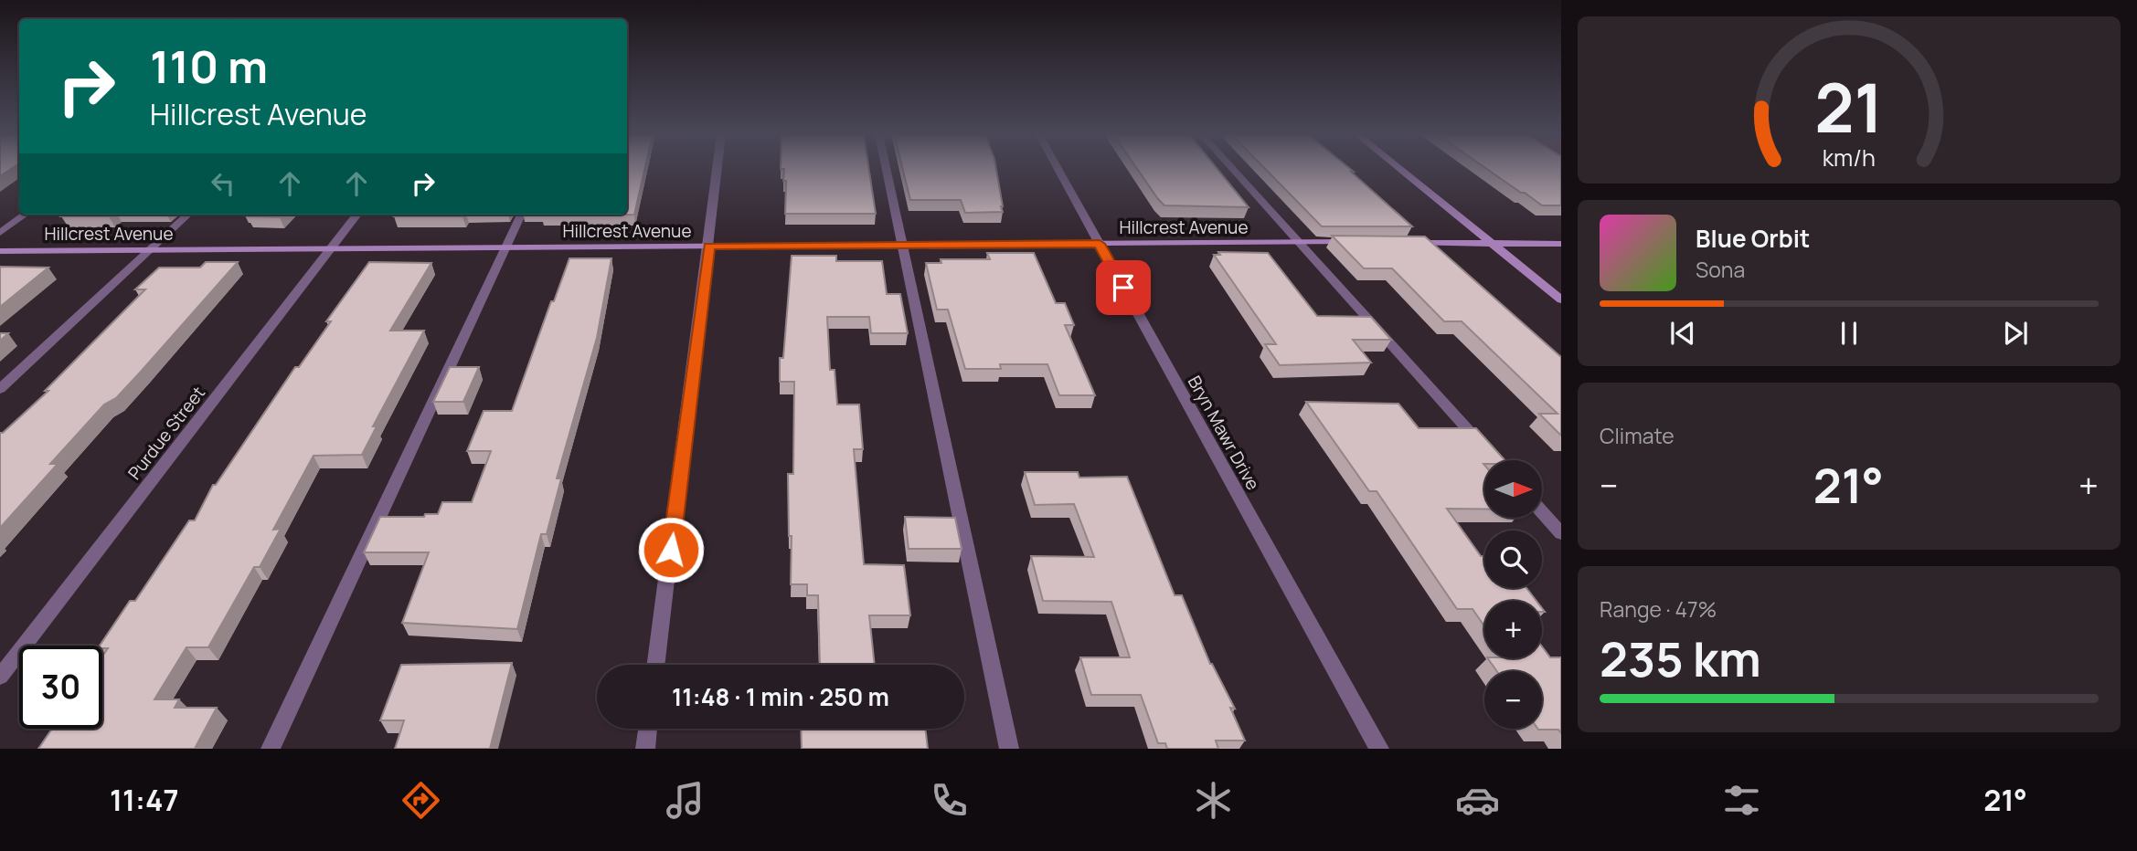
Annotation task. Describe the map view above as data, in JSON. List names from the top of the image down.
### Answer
{
  "streets": {
    "street": ["Hillcrest Avenue", "Purdue Street", "Bryn Mawr Drive"]
  },
  "crossings": [
    ["Hillcrest Avenue", "Purdue Street"],
    ["Hillcrest Avenue", "Bryn Mawr Drive"]
  ],
  "north": "right",
  "page": {
    "turn": ["110 m", "Hillcrest Avenue"],
    "song": ["Blue Orbit", "Sona"],
    "tile": [
      "Climate",
      ["Range · 47%", "235 km"]
    ],
    "heat": ["−", "21°", "+"],
    "map_buttons": ["+", "−"],
    "limit": "30",
    "trip": "11:48 · 1 min · 250 m",
    "tabs": ["11:47", "21°"],
    "gauge": ["21", "km/h"]
  }
}
